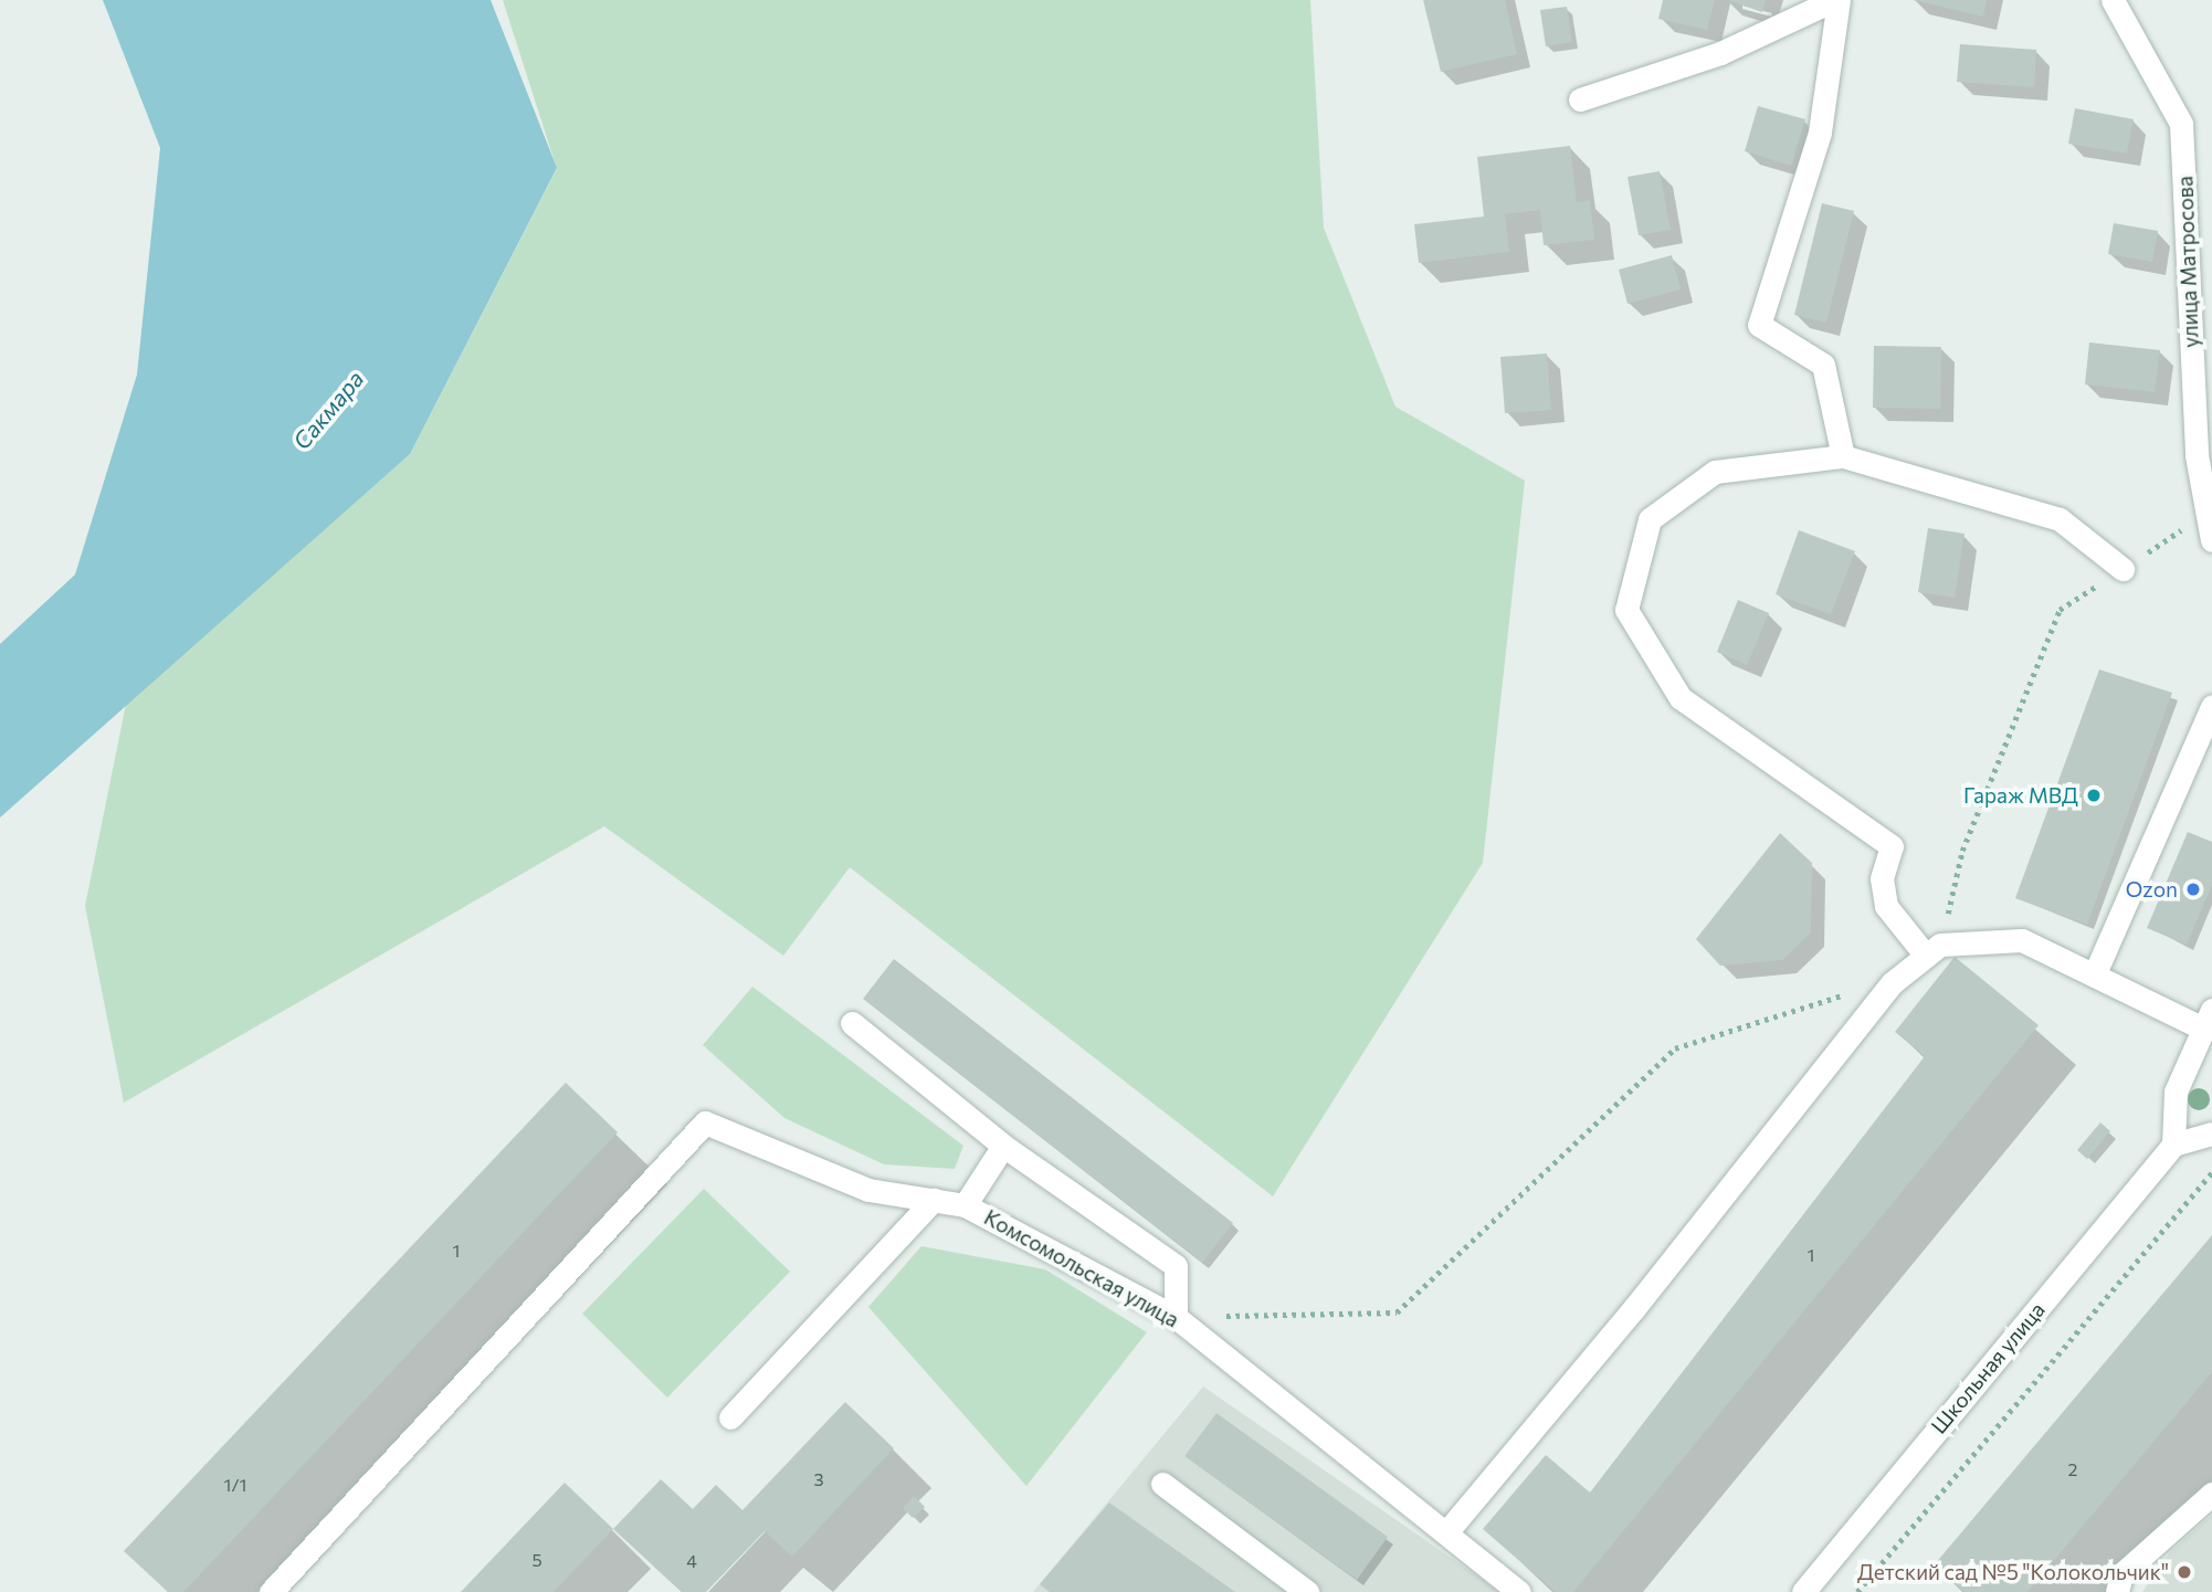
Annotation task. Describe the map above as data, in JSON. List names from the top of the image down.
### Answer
{
  "streets": {
    "street": ["улица Матросова", "Комсомольская улица", "Школьная улица"]
  },
  "water": ["Сакмара"],
  "places": ["Гараж МВД", "Ozon", "Детский сад №5 \"Колокольчик\""],
  "house_numbers": [
    "1",
    "1",
    "2",
    "3",
    "1/1",
    "5",
    "4"
  ]
}
